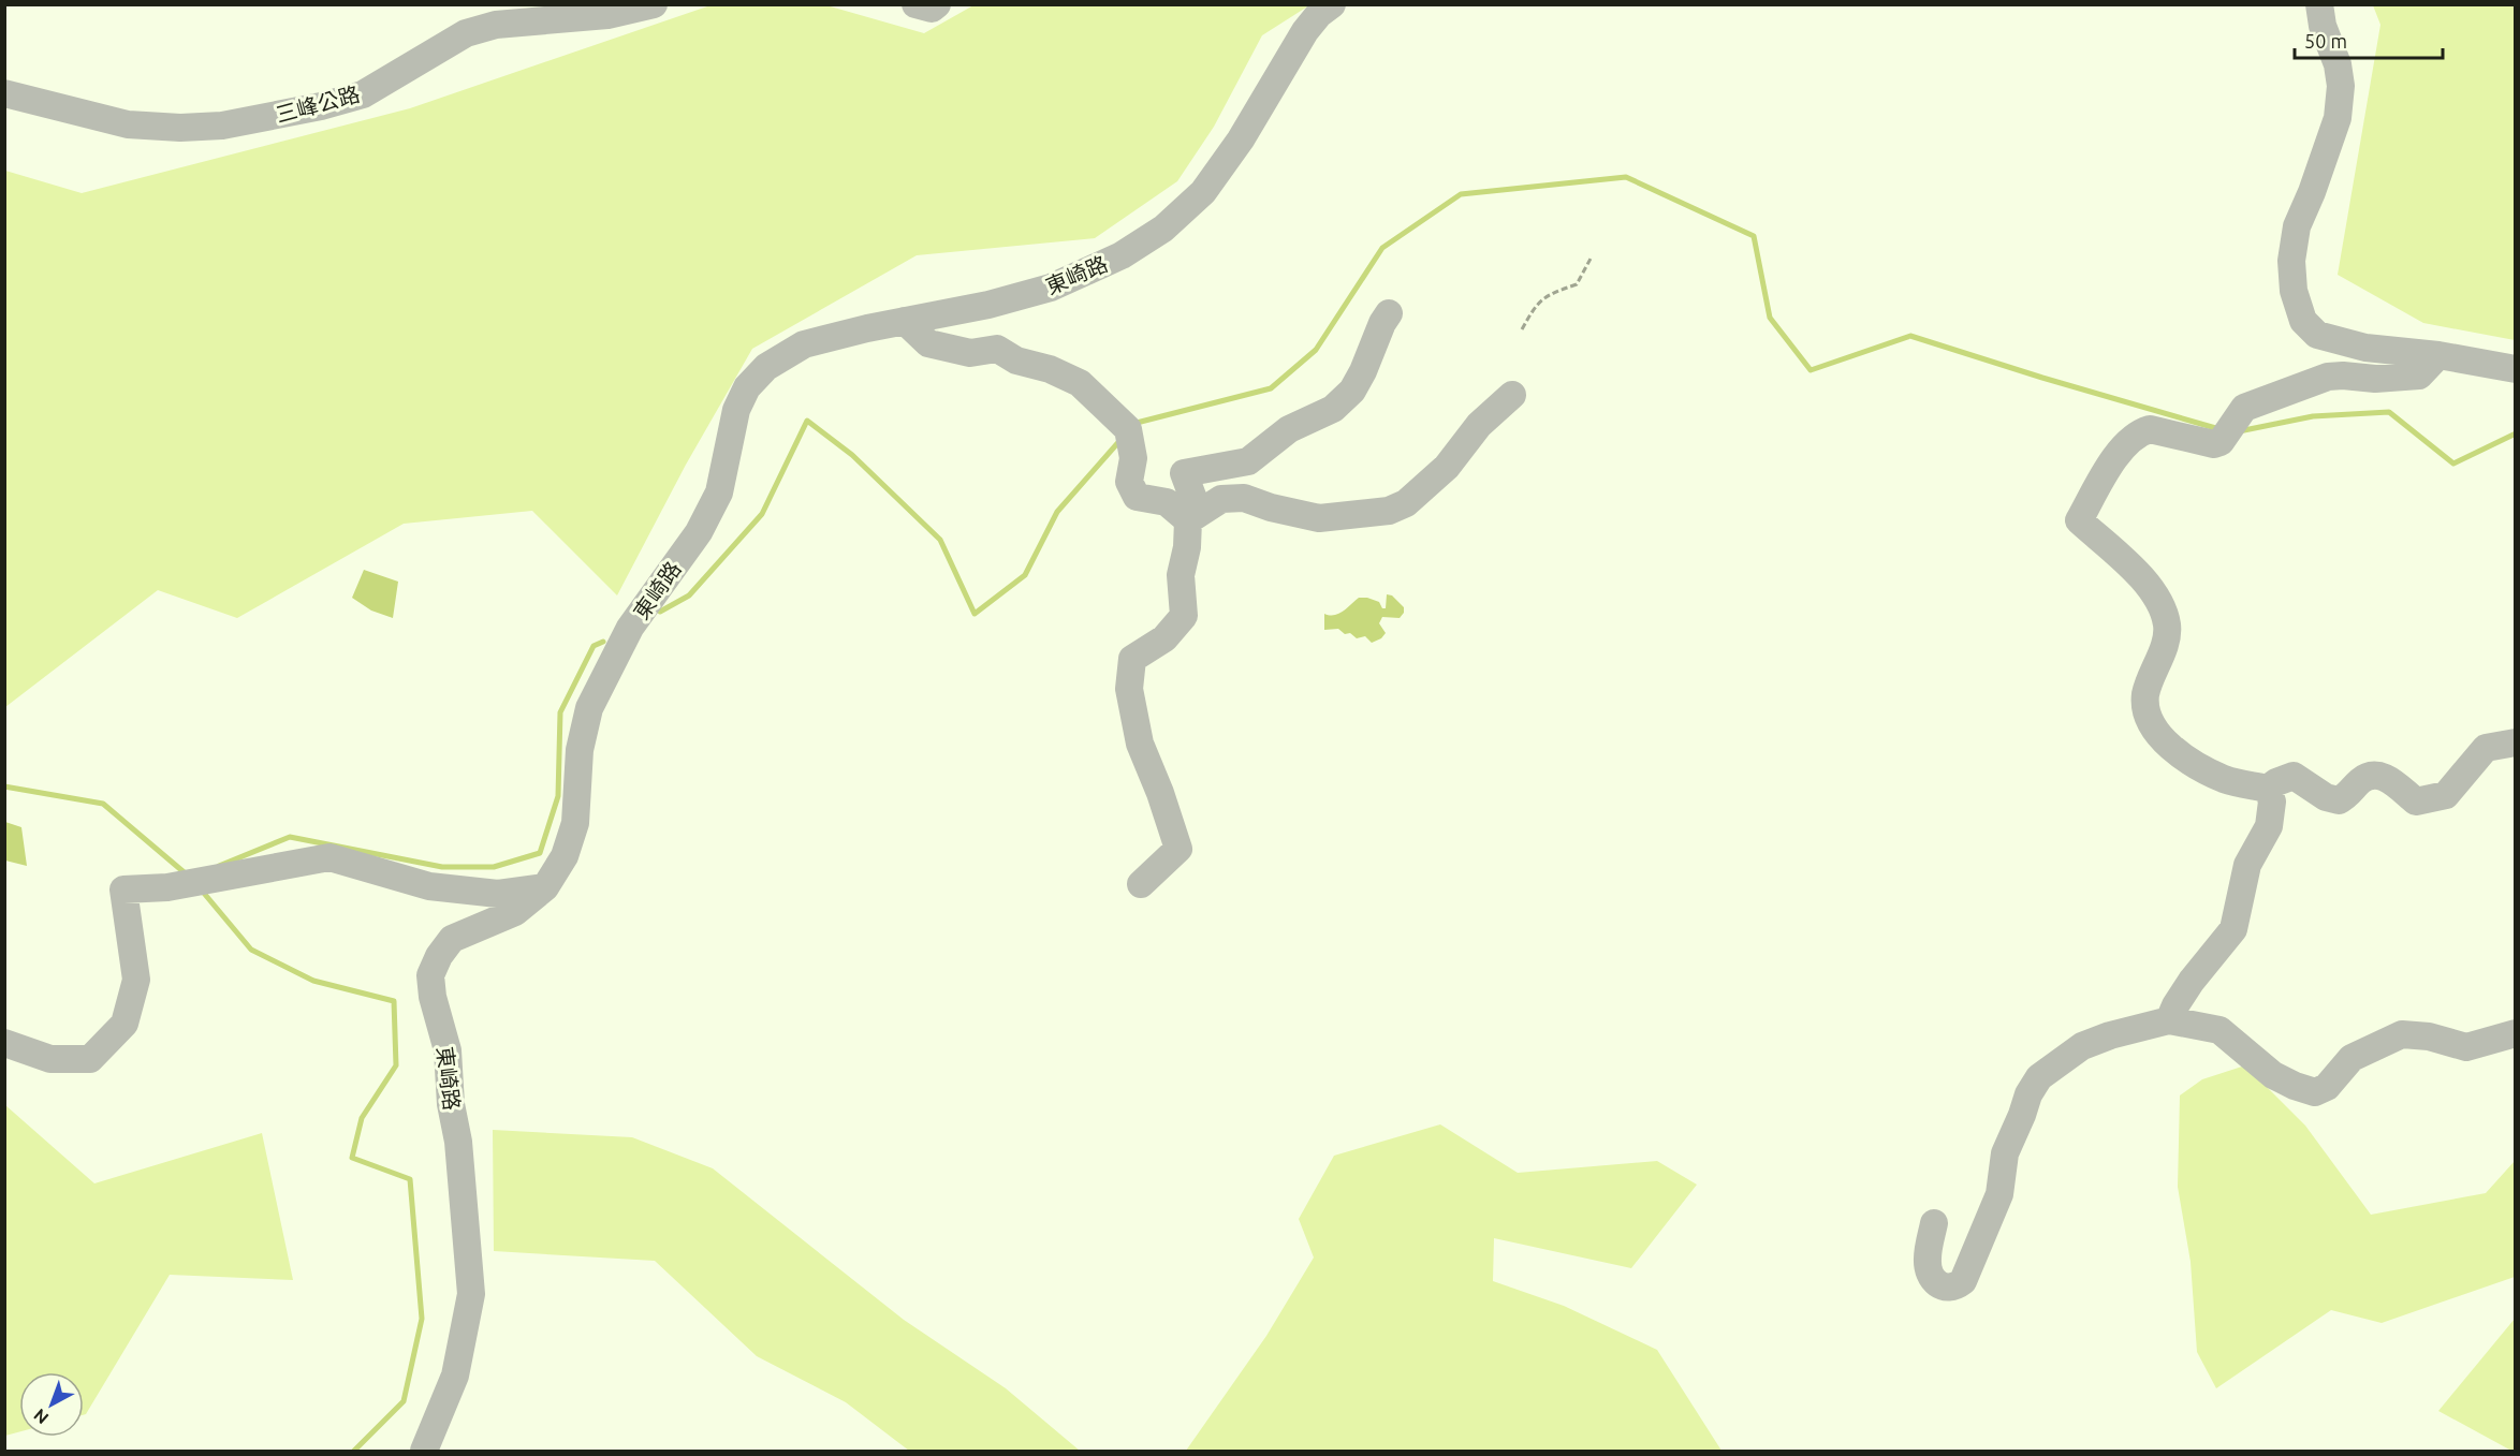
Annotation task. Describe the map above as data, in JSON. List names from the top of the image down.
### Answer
{
  "streets": {
    "street": ["三峰公路", "東崎路"]
  },
  "scale_bar": "50 m",
  "north": "bottom left"
}
